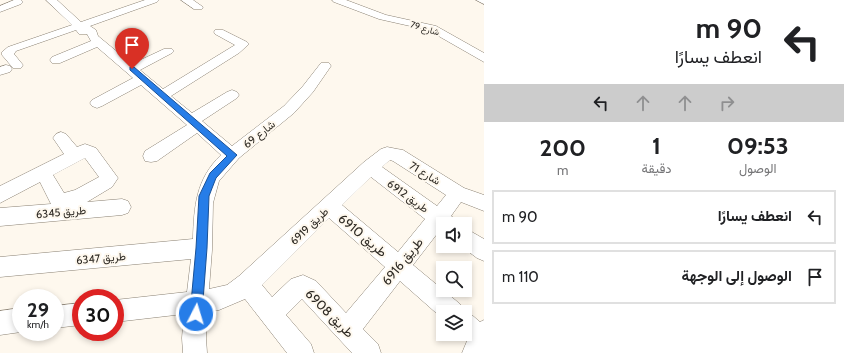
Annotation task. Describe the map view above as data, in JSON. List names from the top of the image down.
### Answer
{
  "streets": {
    "street": [
      "شارع 79",
      "شارع 69",
      "شارع 71",
      "طريق 6912",
      "طريق 6345",
      "طريق 6919",
      "طريق 6910",
      "طريق 6347",
      "طريق 6916",
      "طريق 6908"
    ]
  },
  "crossings": [
    ["شارع 69", "طريق 6919"],
    ["شارع 69", "طريق 6347"],
    ["شارع 71", "طريق 6912"],
    ["شارع 71", "طريق 6919"],
    ["شارع 71", "طريق 6916"],
    ["طريق 6912", "طريق 6919"],
    ["طريق 6919", "طريق 6910"],
    ["طريق 6910", "طريق 6916"],
    ["طريق 6916", "طريق 6908"]
  ],
  "page": {
    "turn": ["90 m", "انعطف يسارًا"],
    "eta": [
      "09:53",
      "الوصول",
      "1",
      "دقيقة",
      "200",
      "m"
    ],
    "list": [
      {
        "name": "انعطف يسارًا",
        "value": "90 m"
      },
      {
        "name": "الوصول إلى الوجهة",
        "value": "110 m"
      }
    ],
    "speed": "29 km/h",
    "limit": "30"
  }
}
